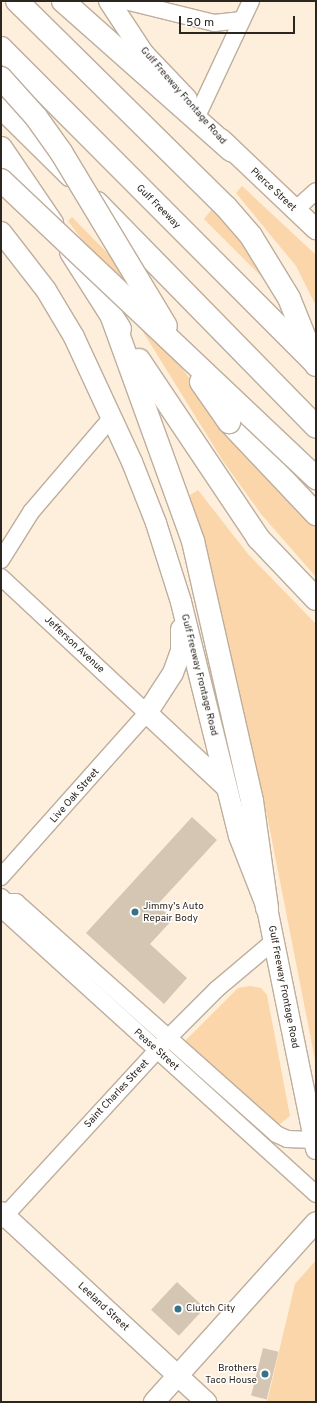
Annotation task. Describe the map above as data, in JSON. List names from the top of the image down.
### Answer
{
  "streets": {
    "highway": ["Gulf Freeway"],
    "main road": ["Gulf Freeway Frontage Road", "Pierce Street", "Leeland Street"],
    "street": [
      "Jefferson Avenue",
      "Live Oak Street",
      "Pease Street",
      "Saint Charles Street"
    ]
  },
  "crossings": [
    ["Gulf Freeway Frontage Road", "Pierce Street"],
    ["Gulf Freeway Frontage Road", "Pease Street"],
    ["Gulf Freeway Frontage Road", "Saint Charles Street"],
    ["Jefferson Avenue", "Live Oak Street"],
    ["Pease Street", "Saint Charles Street"],
    ["Saint Charles Street", "Leeland Street"]
  ],
  "places": ["Jimmy's Auto Repair Body", "Clutch City", "Brothers Taco House"],
  "scale_bar": "50 m"
}
